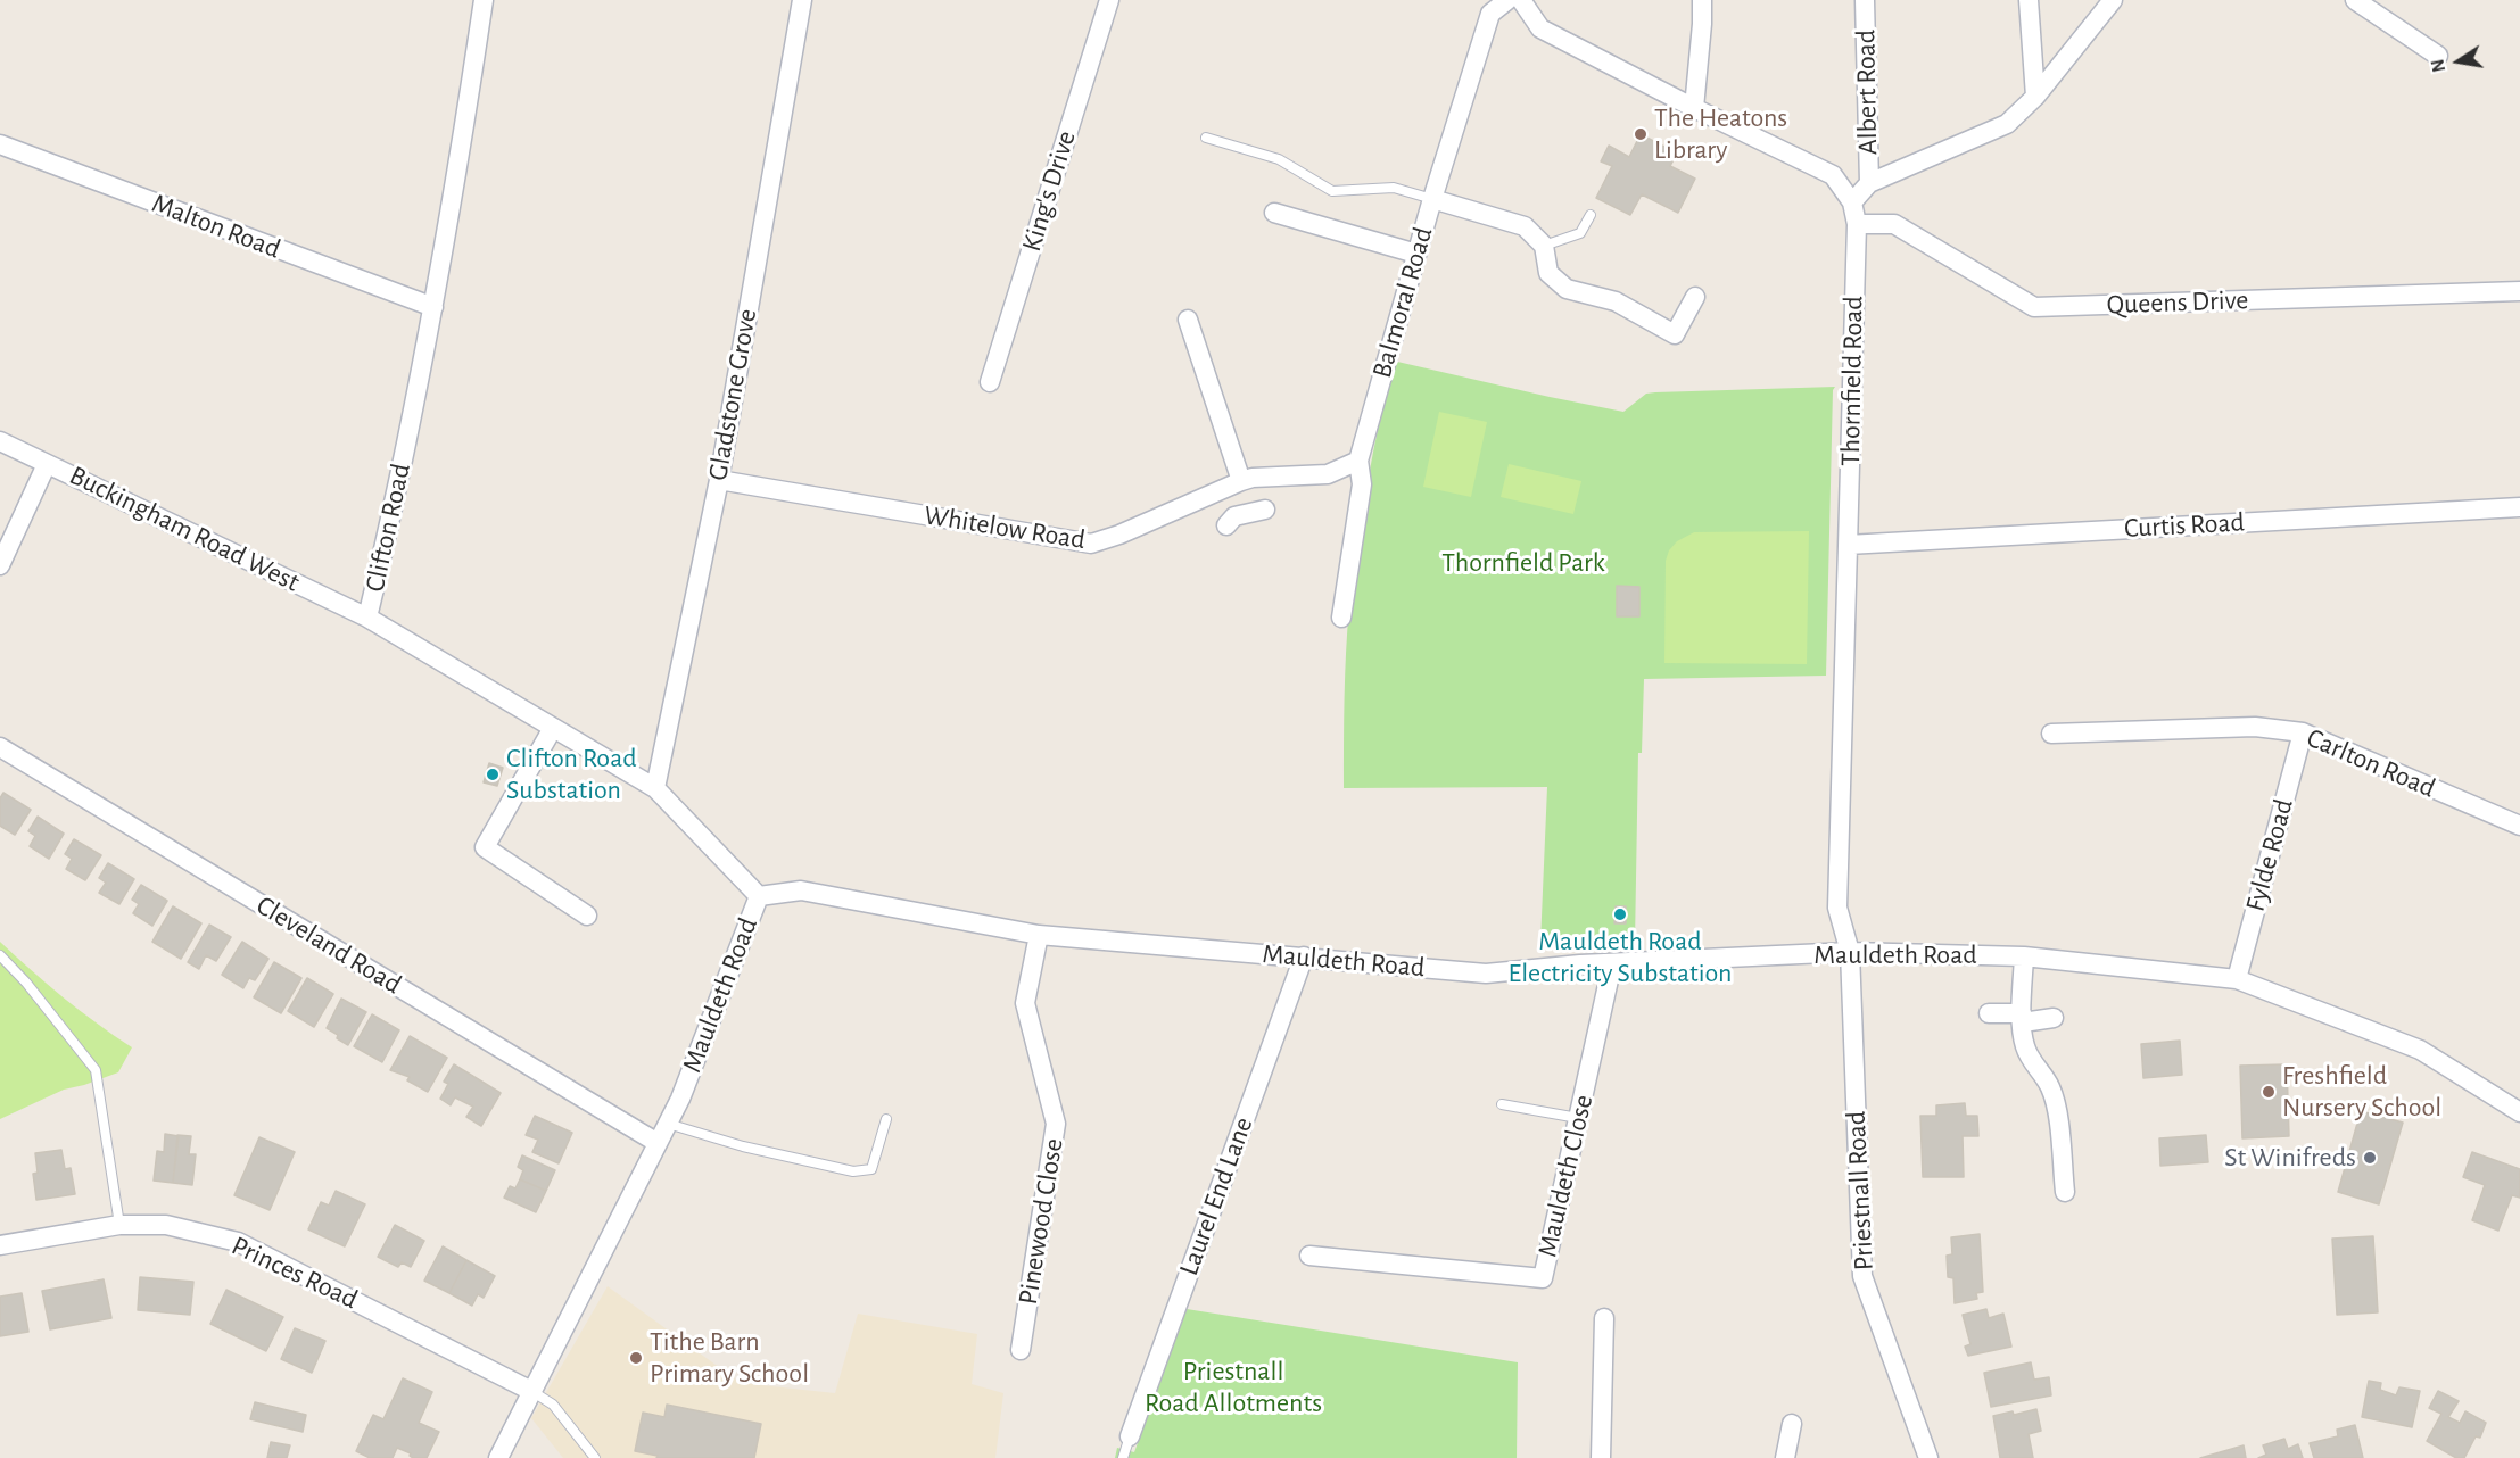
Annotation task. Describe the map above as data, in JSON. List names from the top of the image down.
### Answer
{
  "streets": {
    "street": [
      "Albert Road",
      "King's Drive",
      "Malton Road",
      "Balmoral Road",
      "Queens Drive",
      "Thornfield Road",
      "Gladstone Grove",
      "Curtis Road",
      "Clifton Road",
      "Whitelow Road",
      "Buckingham Road West",
      "Carlton Road",
      "Fylde Road",
      "Cleveland Road",
      "Mauldeth Road",
      "Mauldeth Close",
      "Priestnall Road",
      "Laurel End Lane",
      "Pinewood Close",
      "Princes Road"
    ]
  },
  "crossings": [
    ["Malton Road", "Clifton Road"],
    ["Balmoral Road", "Whitelow Road"],
    ["Queens Drive", "Thornfield Road"],
    ["Thornfield Road", "Curtis Road"],
    ["Thornfield Road", "Mauldeth Road"],
    ["Thornfield Road", "Priestnall Road"],
    ["Gladstone Grove", "Clifton Road"],
    ["Gladstone Grove", "Whitelow Road"],
    ["Clifton Road", "Buckingham Road West"],
    ["Clifton Road", "Mauldeth Road"],
    ["Carlton Road", "Fylde Road"],
    ["Fylde Road", "Mauldeth Road"],
    ["Cleveland Road", "Mauldeth Road"],
    ["Mauldeth Road", "Mauldeth Close"],
    ["Mauldeth Road", "Priestnall Road"],
    ["Mauldeth Road", "Laurel End Lane"],
    ["Mauldeth Road", "Pinewood Close"],
    ["Mauldeth Road", "Princes Road"]
  ],
  "parks": ["Thornfield Park", "Priestnall Road Allotments"],
  "places": [
    "The Heatons Library",
    "Clifton Road Substation",
    "Mauldeth Road Electricity Substation",
    "Freshfield Nursery School",
    "St Winifreds",
    "Tithe Barn Primary School"
  ],
  "north": "left"
}
